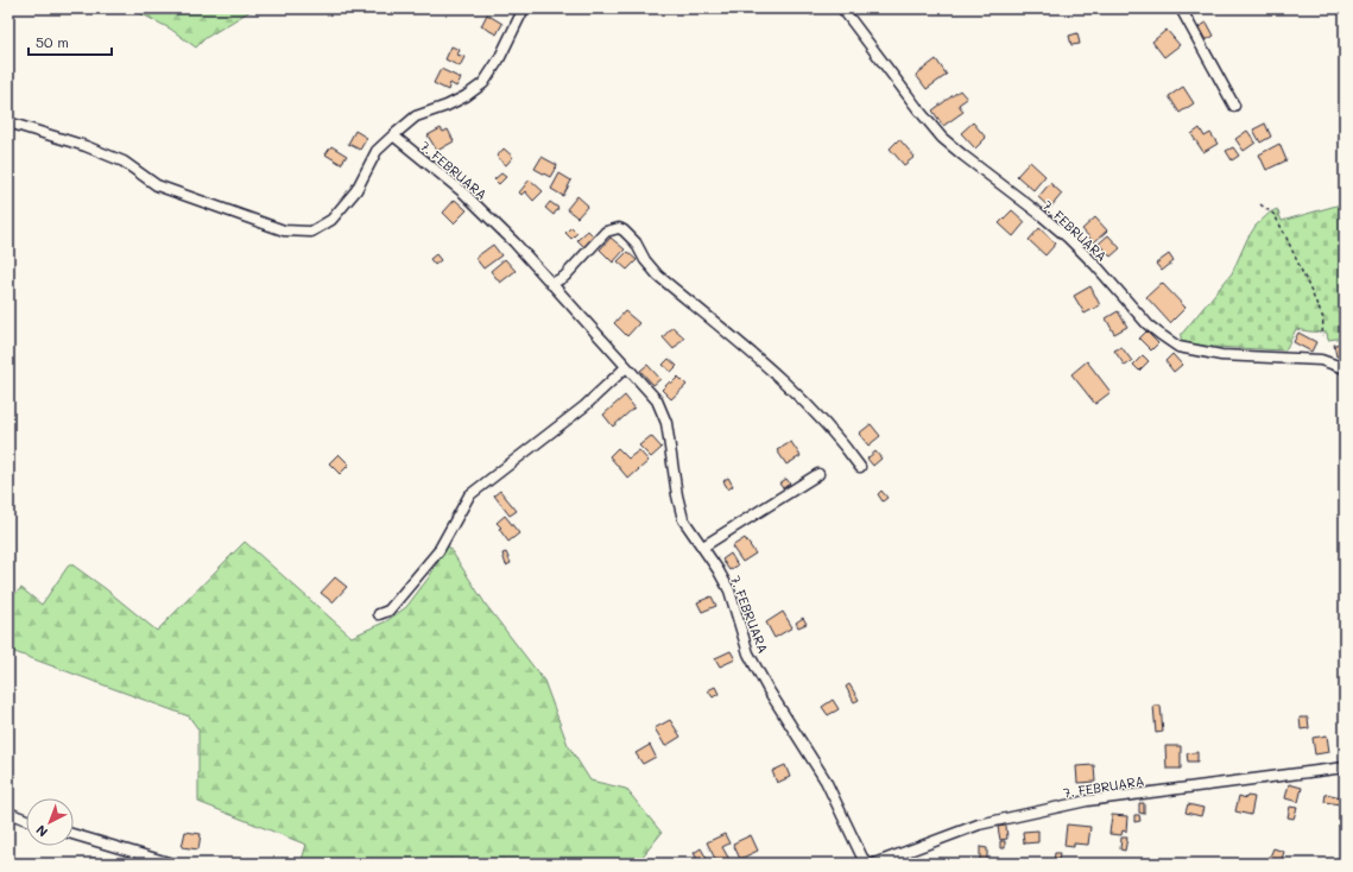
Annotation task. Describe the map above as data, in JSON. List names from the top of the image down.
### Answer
{
  "streets": {
    "street": ["7. FEBRUARA"]
  },
  "scale_bar": "50 m",
  "north": "bottom left"
}
